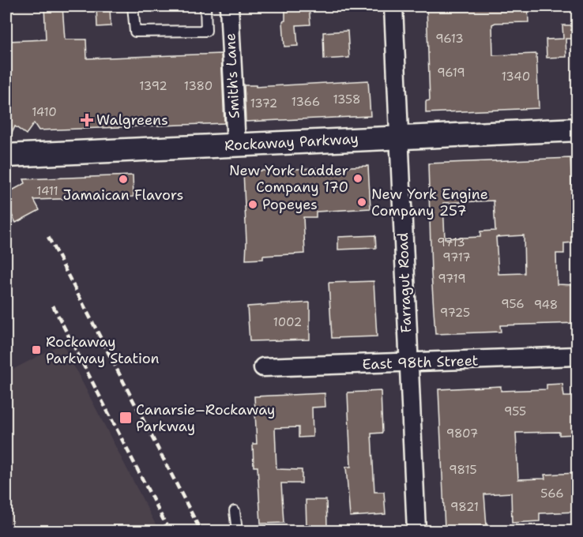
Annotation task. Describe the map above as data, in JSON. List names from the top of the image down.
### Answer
{
  "streets": {
    "street": [
      "Smith's Lane",
      "Rockaway Parkway",
      "Farragut Road",
      "East 98th Street"
    ]
  },
  "crossings": [
    ["Smith's Lane", "Rockaway Parkway"],
    ["Rockaway Parkway", "Farragut Road"],
    ["Farragut Road", "East 98th Street"]
  ],
  "places": {
    "health": ["Walgreens"],
    "other": [
      "New York Ladder Company 170",
      "Jamaican Flavors",
      "New York Engine Company 257",
      "Popeyes"
    ],
    "transit": ["Rockaway Parkway Station", "Canarsie–Rockaway Parkway"]
  },
  "house_numbers": [
    "9613",
    "9619",
    "1340",
    "1392",
    "1380",
    "1358",
    "1366",
    "1372",
    "1410",
    "1411",
    "9713",
    "9717",
    "9719",
    "956",
    "948",
    "9725",
    "1002",
    "955",
    "9807",
    "9815",
    "566",
    "9821"
  ]
}
